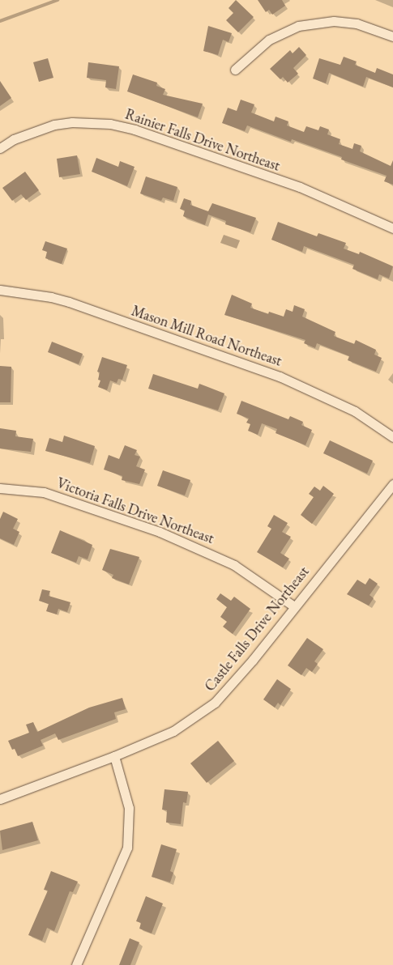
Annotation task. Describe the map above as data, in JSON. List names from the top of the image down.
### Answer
{
  "streets": {
    "street": [
      "Rainier Falls Drive Northeast",
      "Mason Mill Road Northeast",
      "Victoria Falls Drive Northeast",
      "Castle Falls Drive Northeast"
    ]
  },
  "crossings": [
    ["Victoria Falls Drive Northeast", "Castle Falls Drive Northeast"]
  ]
}
